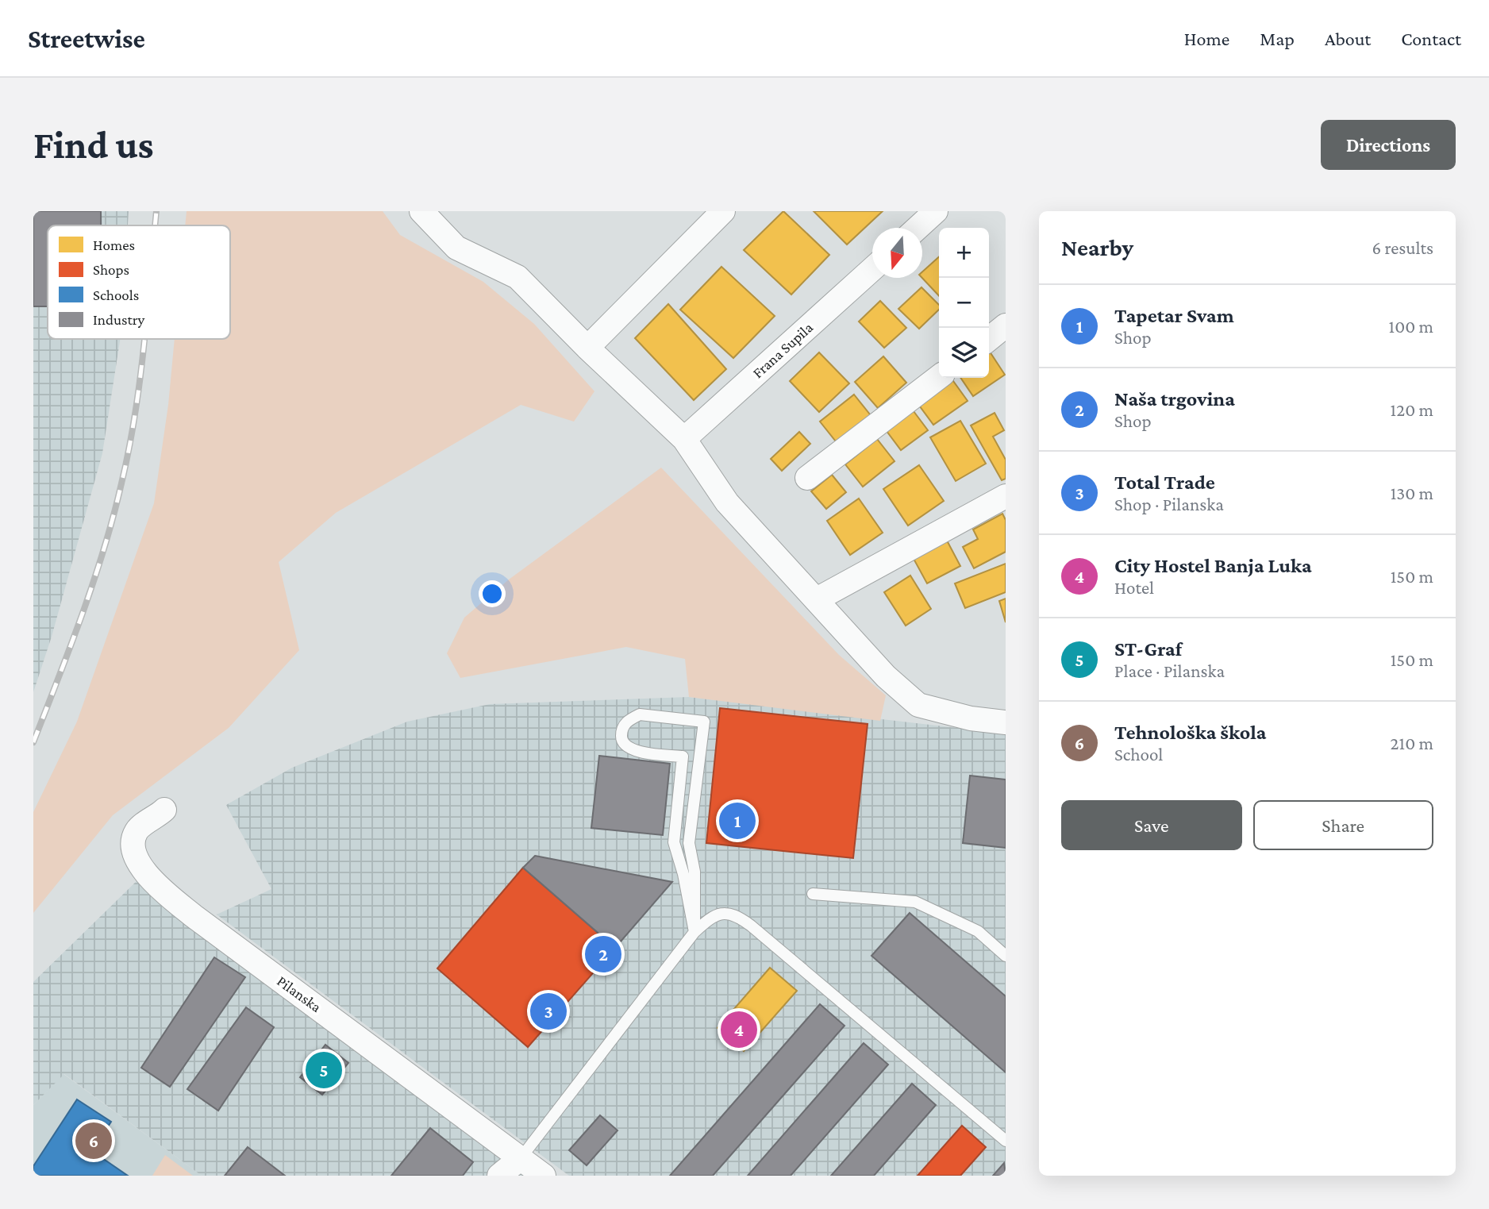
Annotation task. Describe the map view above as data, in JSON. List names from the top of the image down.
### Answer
{
  "streets": {
    "street": ["Frana Supila", "Pilanska"]
  },
  "legend": [
    "Homes",
    "Shops",
    "Schools",
    "Industry"
  ],
  "north": "bottom",
  "page": {
    "header": "Streetwise",
    "nav": [
      "Home",
      "Map",
      "About",
      "Contact"
    ],
    "buttons": [
      "Directions",
      ["Save", "Share"]
    ],
    "title": "Find us",
    "heading": ["Nearby", "6 results"],
    "map_buttons": ["+", "−"],
    "list": [
      {
        "mark": "1",
        "name": "Tapetar Svam",
        "note": "Shop",
        "value": "100 m"
      },
      {
        "mark": "2",
        "name": "Naša trgovina",
        "note": "Shop",
        "value": "120 m"
      },
      {
        "mark": "3",
        "name": "Total Trade",
        "note": "Shop · Pilanska",
        "value": "130 m"
      },
      {
        "mark": "4",
        "name": "City Hostel Banja Luka",
        "note": "Hotel",
        "value": "150 m"
      },
      {
        "mark": "5",
        "name": "ST-Graf",
        "note": "Place · Pilanska",
        "value": "150 m"
      },
      {
        "mark": "6",
        "name": "Tehnološka škola",
        "note": "School",
        "value": "210 m"
      }
    ],
    "pins": [
      "1",
      "2",
      "3",
      "4",
      "5",
      "6"
    ]
  }
}
